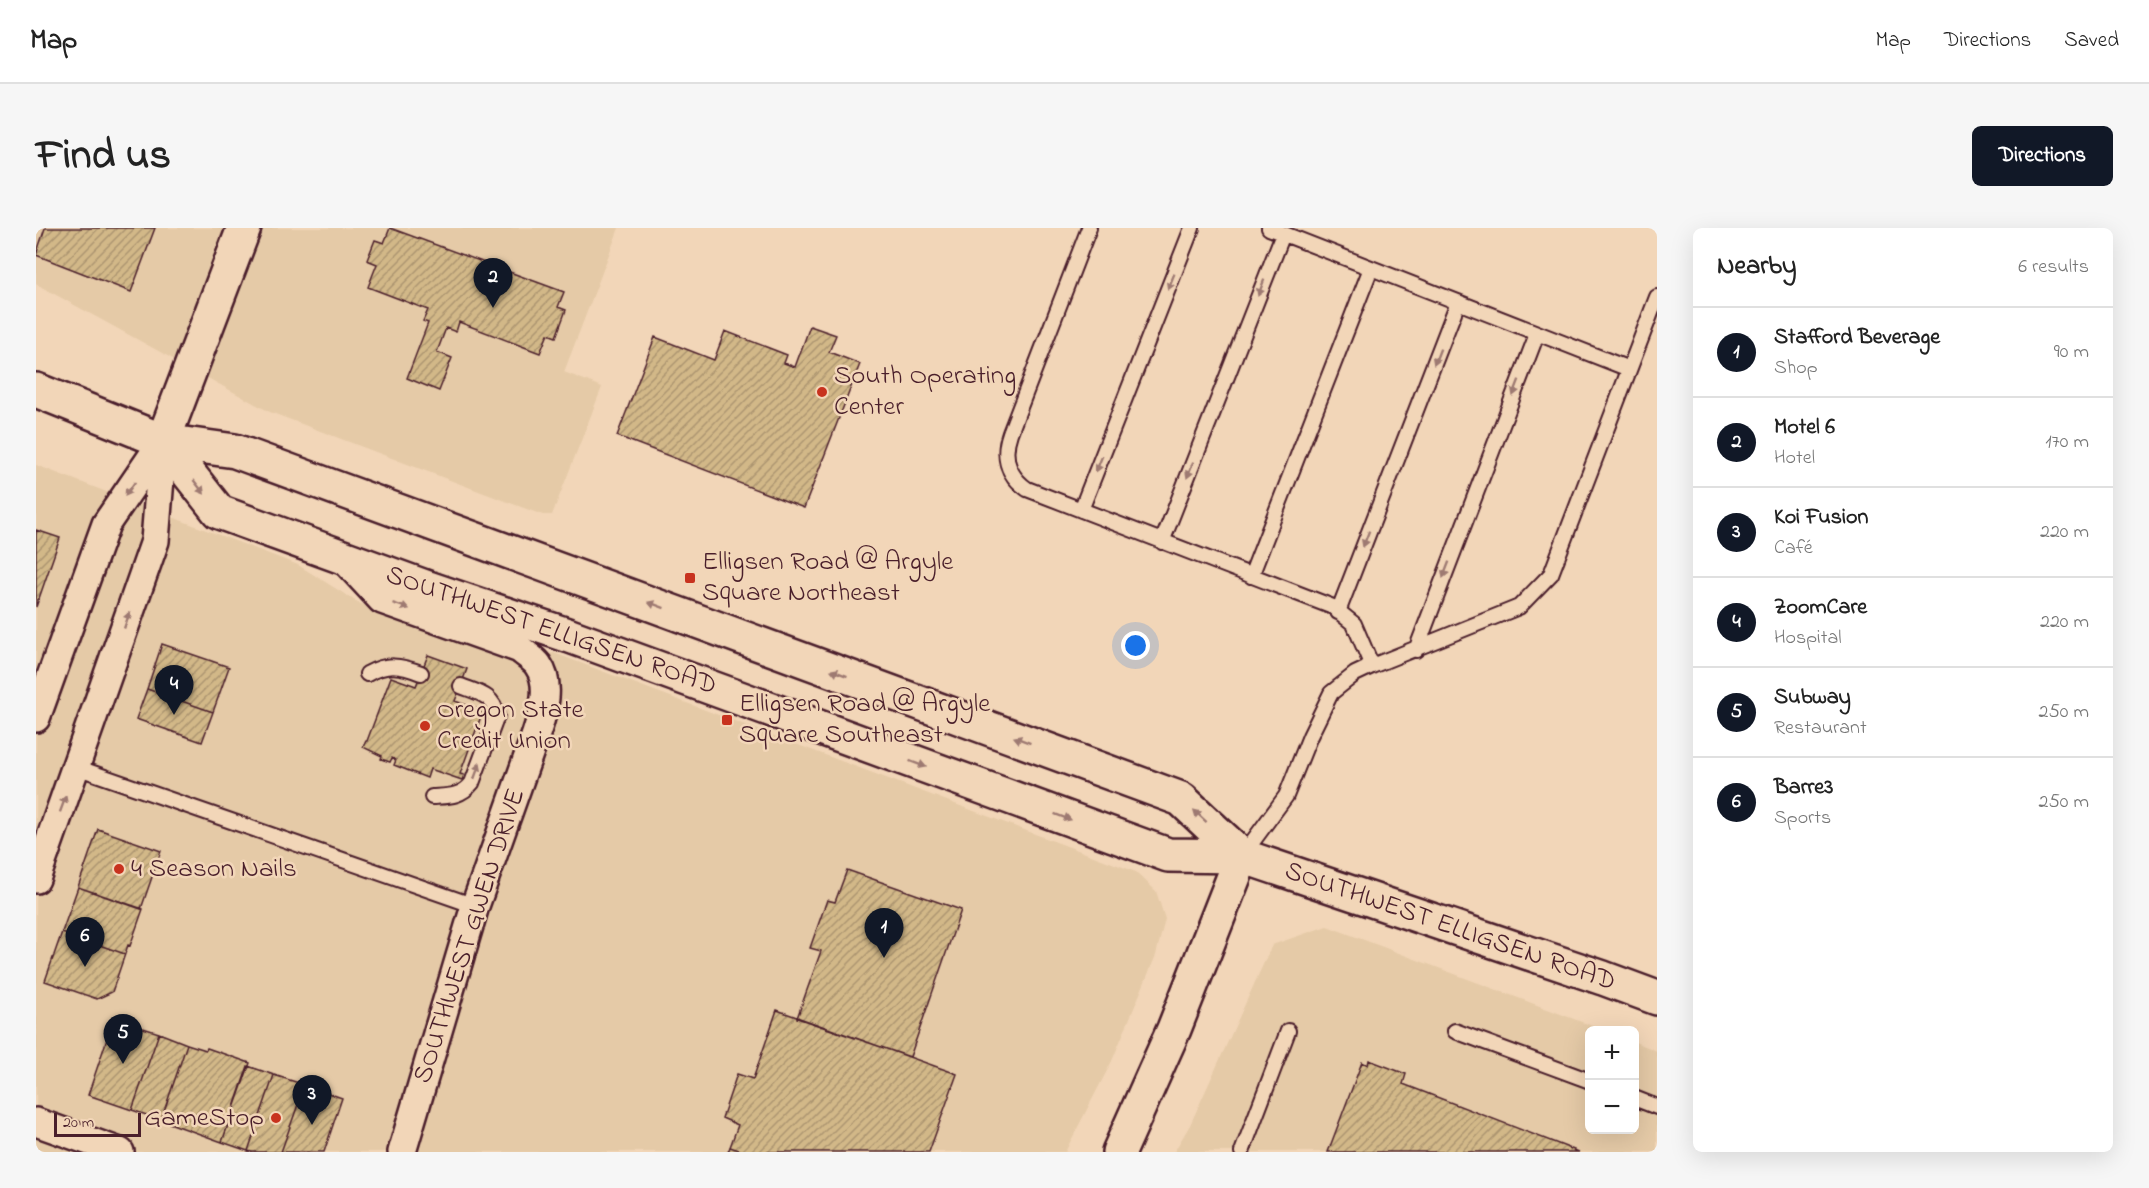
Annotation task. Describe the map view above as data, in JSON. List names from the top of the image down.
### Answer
{
  "streets": {
    "main road": ["SOUTHWEST ELLIGSEN ROAD"],
    "street": ["SOUTHWEST GWEN DRIVE"]
  },
  "crossings": [
    ["SOUTHWEST ELLIGSEN ROAD", "SOUTHWEST GWEN DRIVE"]
  ],
  "places": {
    "other": [
      "South Operating Center",
      "Oregon State Credit Union",
      "4 Season Nails",
      "GameStop"
    ],
    "transit": ["Elligsen Road @ Argyle Square Northeast", "Elligsen Road @ Argyle Square Southeast"]
  },
  "scale_bar": "20 m",
  "page": {
    "header": "Map",
    "nav": ["Map", "Directions", "Saved"],
    "title": "Find us",
    "buttons": "Directions",
    "heading": ["Nearby", "6 results"],
    "pins": [
      "2",
      "4",
      "1",
      "6",
      "5",
      "3"
    ],
    "list": [
      {
        "mark": "1",
        "name": "Stafford Beverage",
        "note": "Shop",
        "value": "90 m"
      },
      {
        "mark": "2",
        "name": "Motel 6",
        "note": "Hotel",
        "value": "170 m"
      },
      {
        "mark": "3",
        "name": "Koi Fusion",
        "note": "Café",
        "value": "220 m"
      },
      {
        "mark": "4",
        "name": "ZoomCare",
        "note": "Hospital",
        "value": "220 m"
      },
      {
        "mark": "5",
        "name": "Subway",
        "note": "Restaurant",
        "value": "250 m"
      },
      {
        "mark": "6",
        "name": "Barre3",
        "note": "Sports",
        "value": "250 m"
      }
    ],
    "map_buttons": ["+", "−"],
    "scale": "20 m"
  }
}
